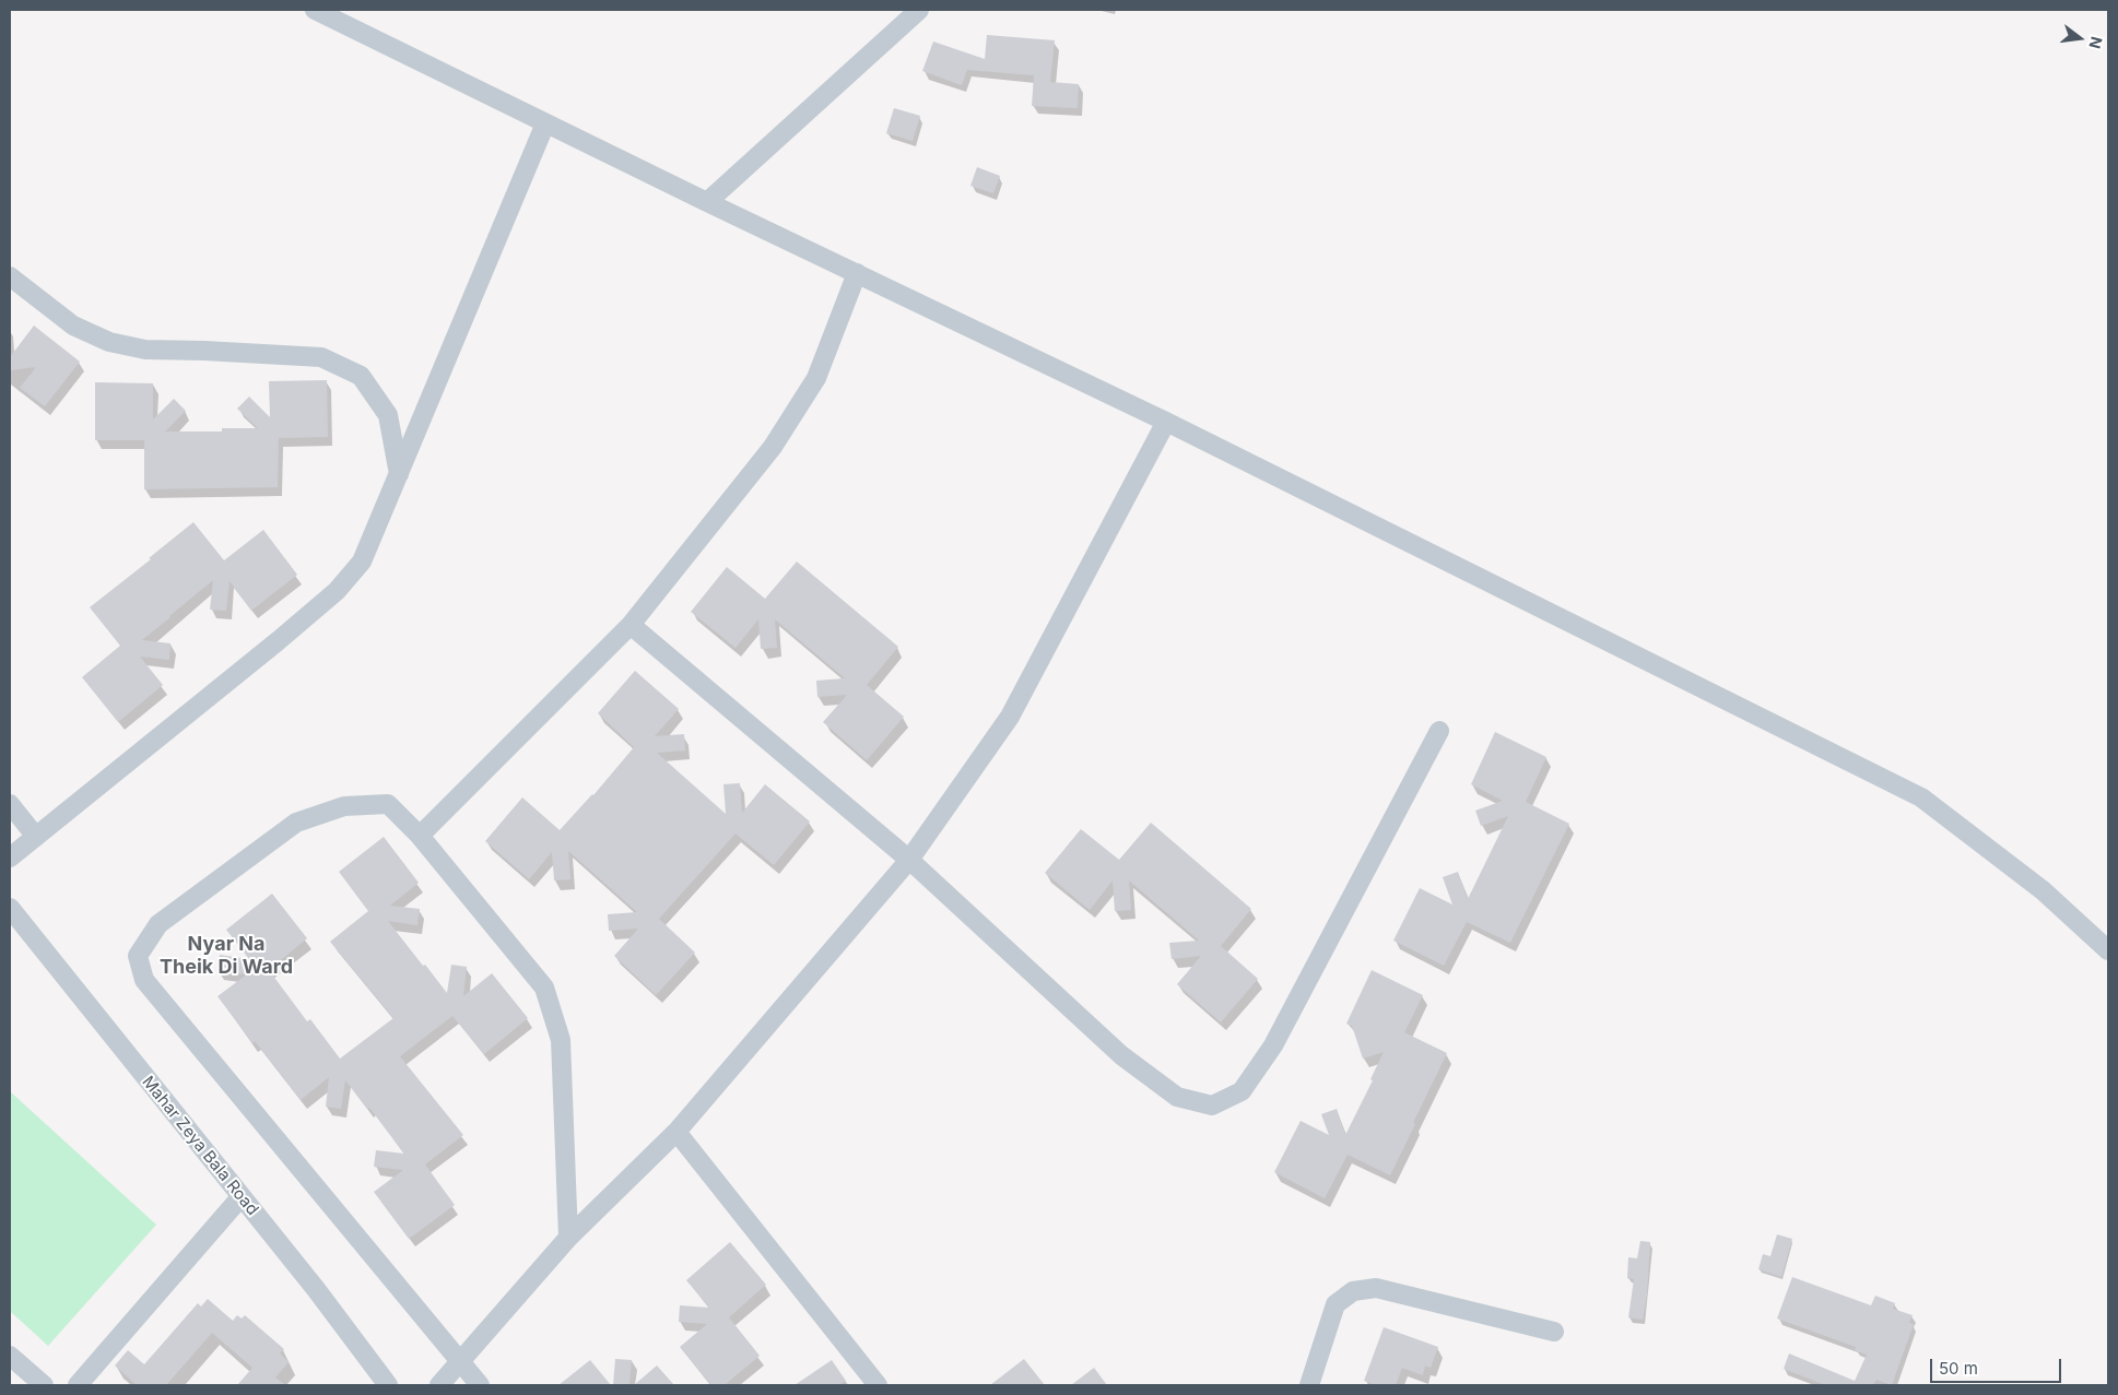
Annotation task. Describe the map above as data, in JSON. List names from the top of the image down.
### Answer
{
  "streets": {
    "street": ["Mahar Zeya Bala Road"]
  },
  "districts": ["Nyar Na Theik Di Ward"],
  "scale_bar": "50 m",
  "north": "right"
}
